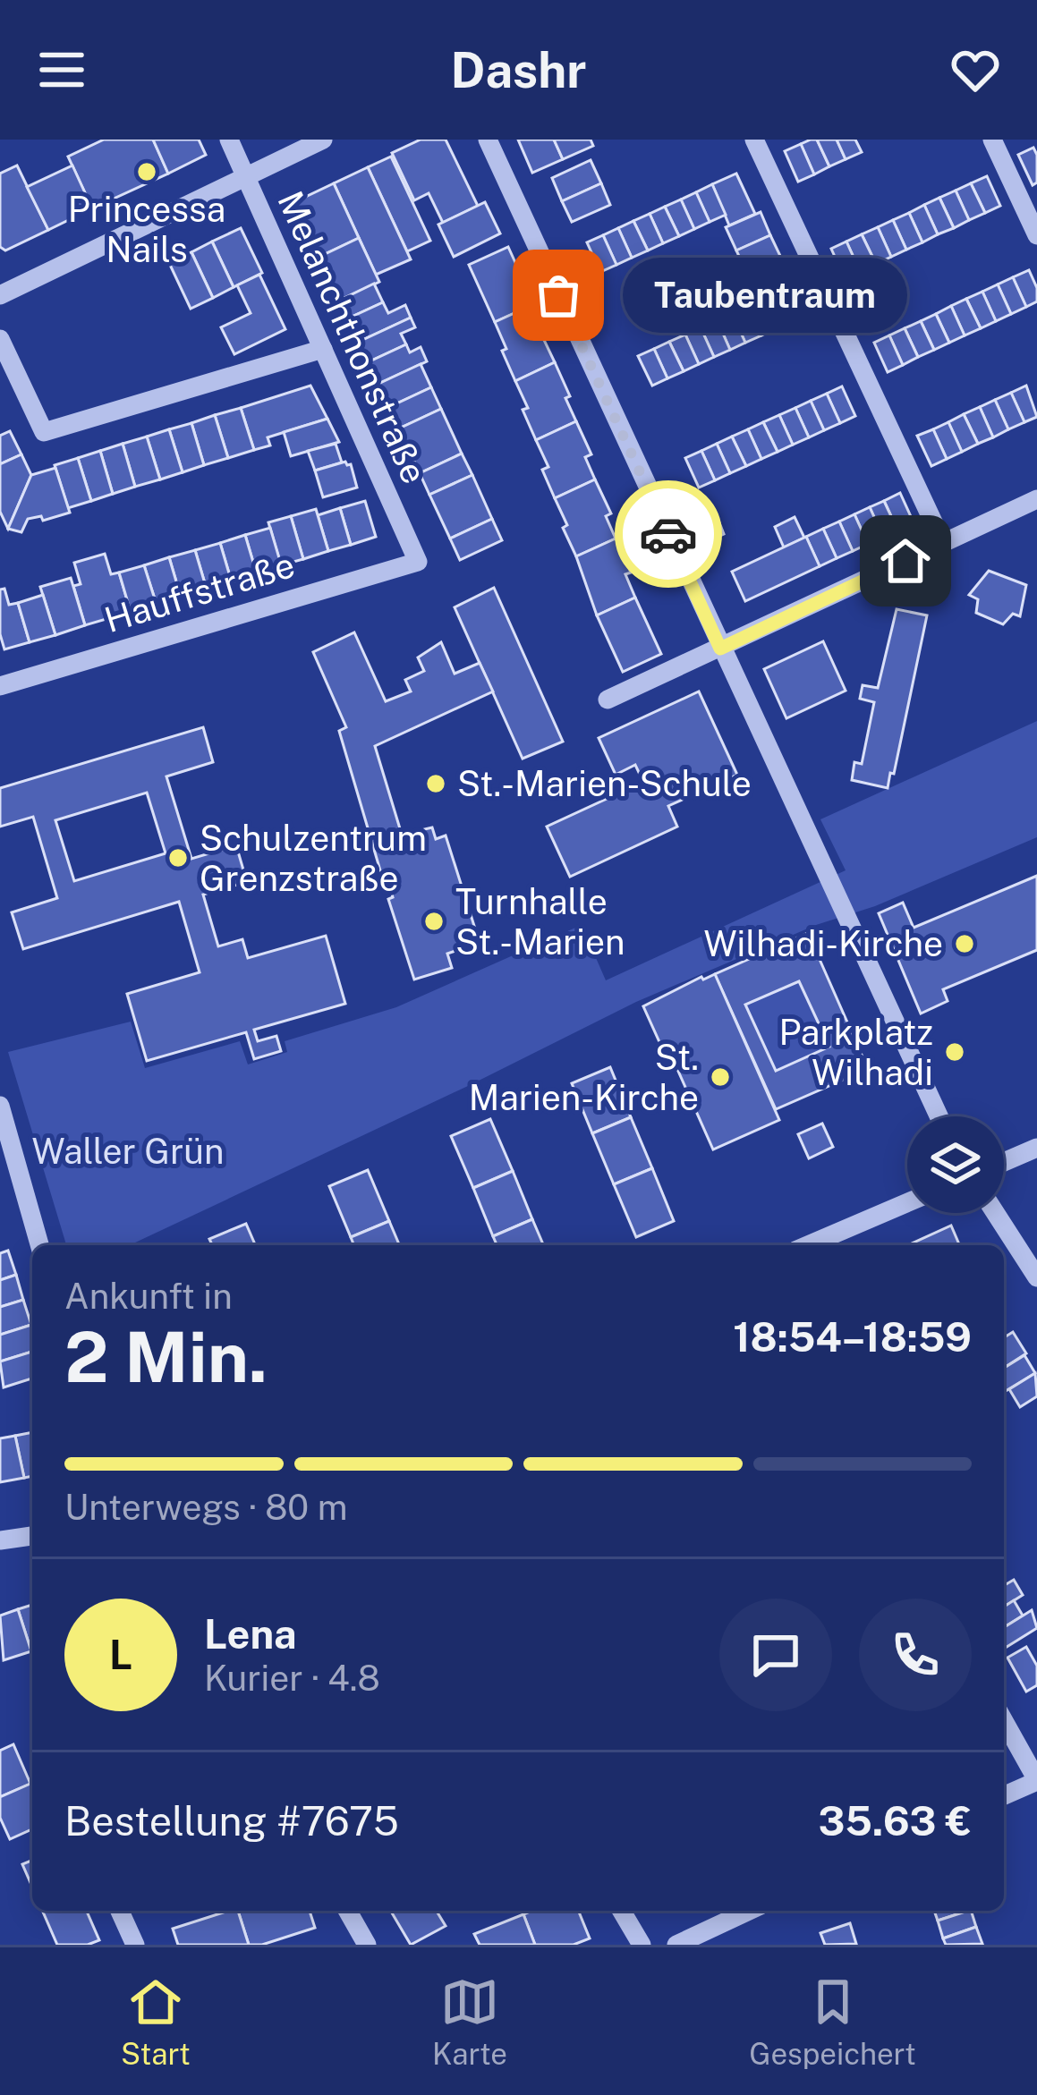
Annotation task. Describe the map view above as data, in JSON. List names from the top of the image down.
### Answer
{
  "streets": {
    "street": ["Melanchthonstraße", "Hauffstraße"]
  },
  "crossings": [
    ["Melanchthonstraße", "Hauffstraße"]
  ],
  "parks": ["Waller Grün"],
  "places": [
    "Princessa Nails",
    "Taubentraum",
    "St.-Marien-Schule",
    "Schulzentrum Grenzstraße",
    "Turnhalle St.-Marien",
    "Wilhadi-Kirche",
    "Parkplatz Wilhadi",
    "St. Marien-Kirche"
  ],
  "page": {
    "header": "Dashr",
    "bubble": "Taubentraum",
    "heading": ["2 Min.", "Ankunft in", "18:54–18:59"],
    "panel": [
      "Lena",
      "Kurier · 4.8",
      "Bestellung #7675",
      "35.63 €"
    ],
    "bar": "Unterwegs · 80 m",
    "round": "L",
    "tabs": ["Start", "Karte", "Gespeichert"]
  }
}
